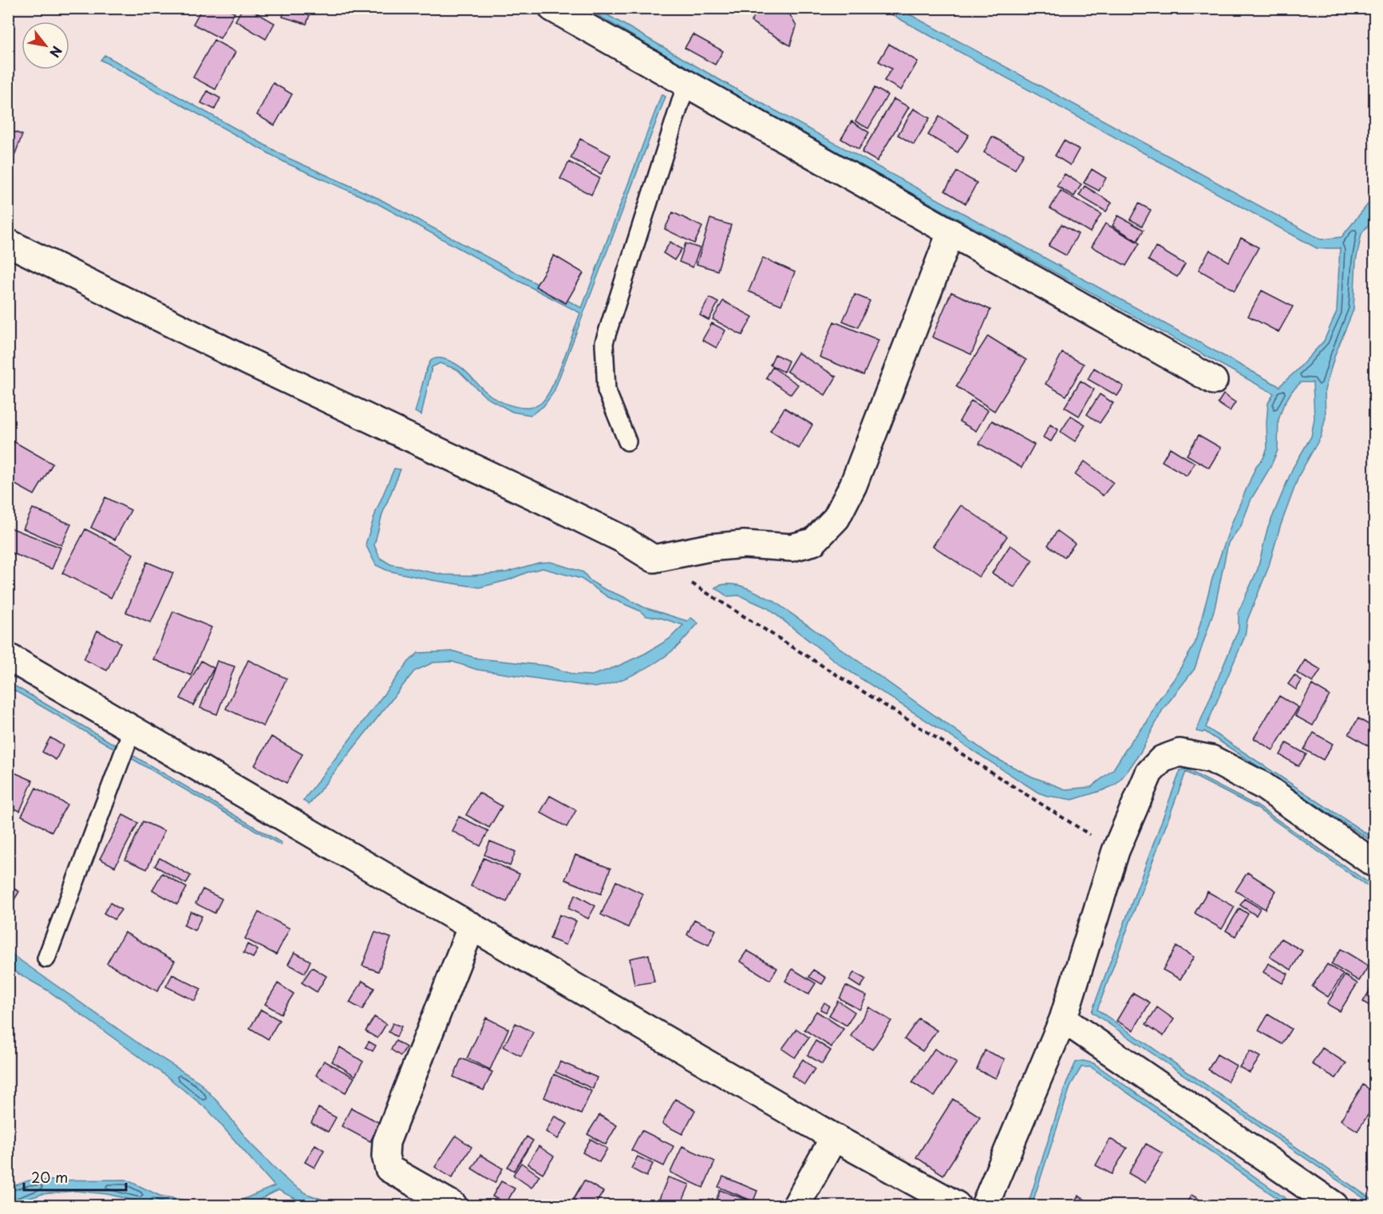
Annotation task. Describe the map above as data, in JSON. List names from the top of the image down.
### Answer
{
  "scale_bar": "20 m",
  "north": "bottom right"
}
